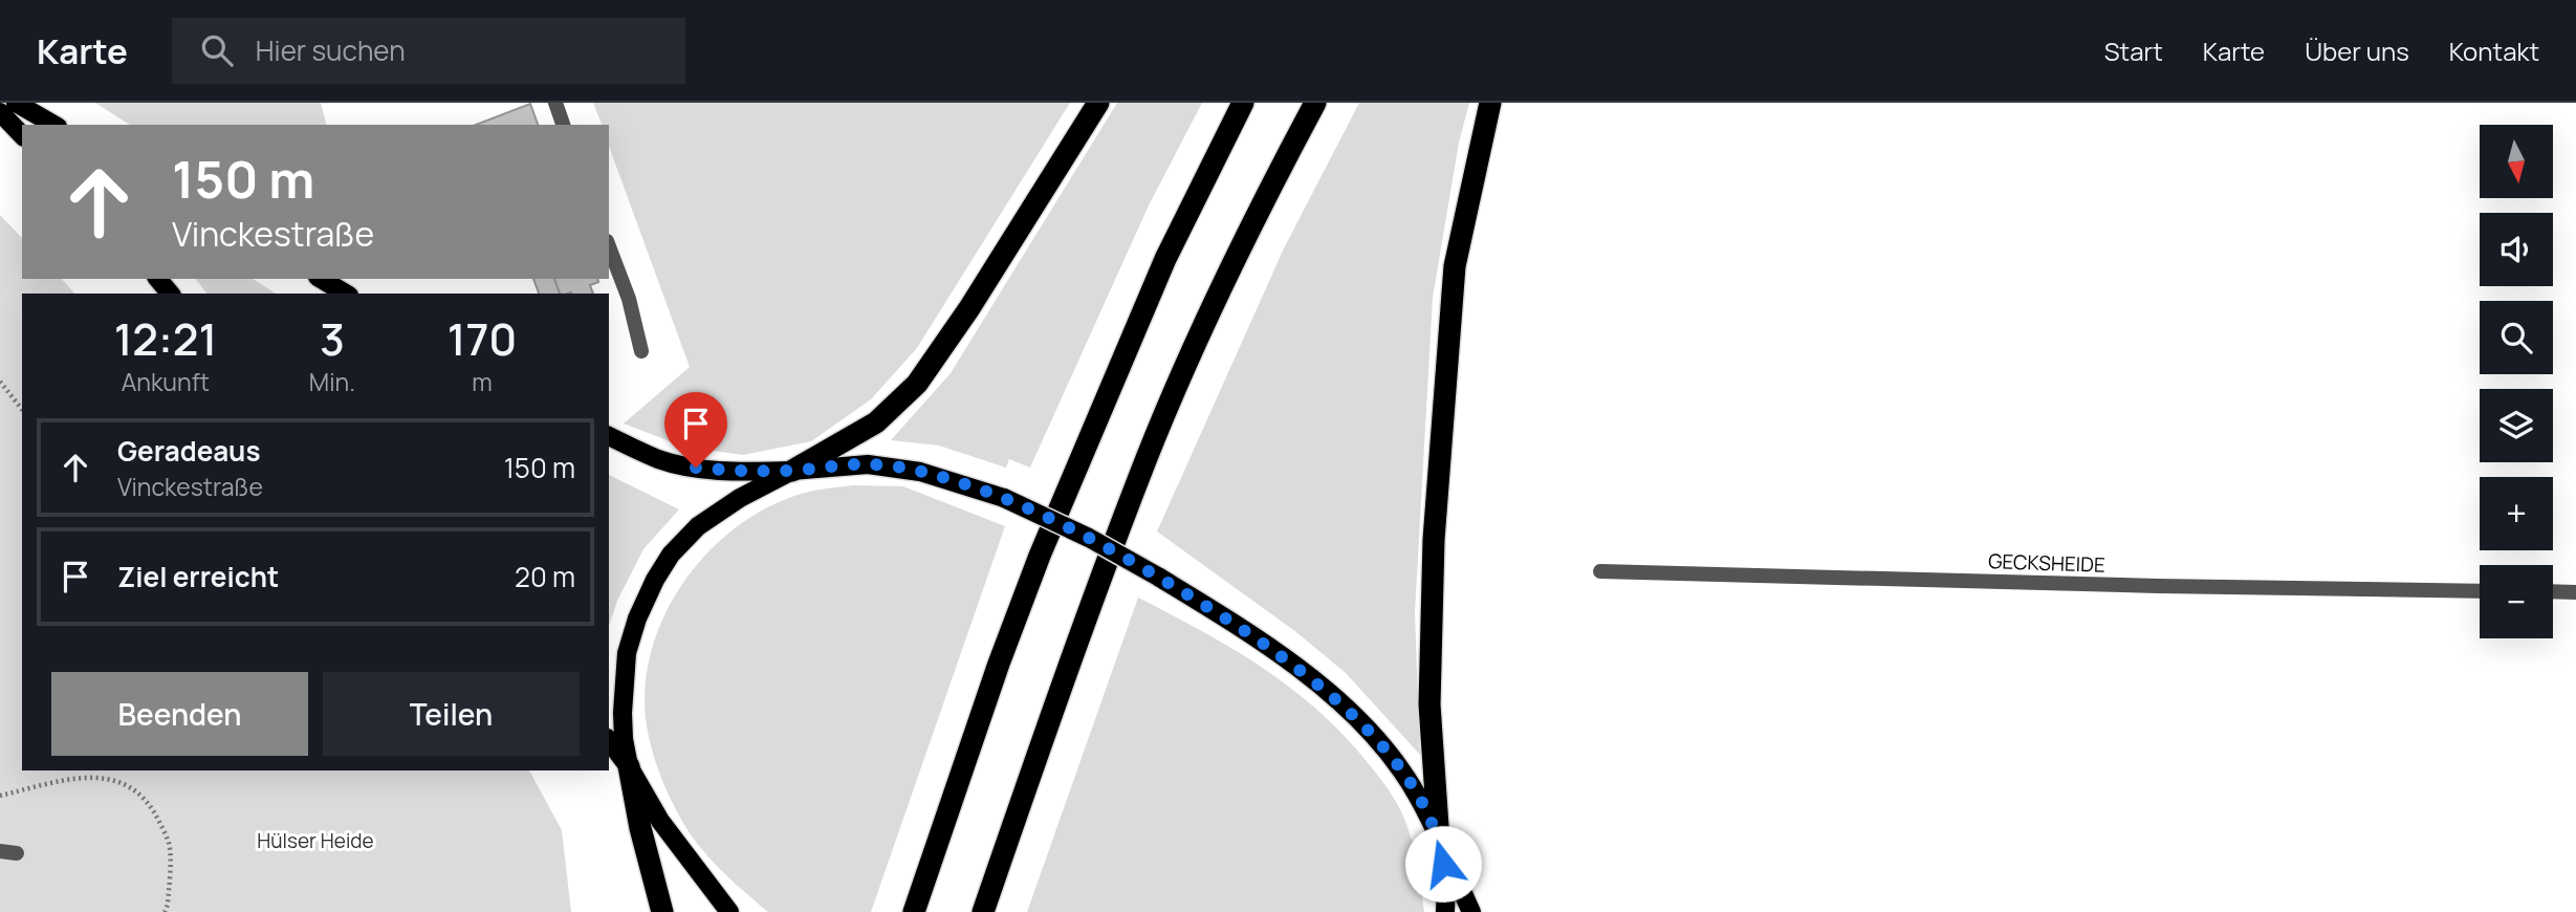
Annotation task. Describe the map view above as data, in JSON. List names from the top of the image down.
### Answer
{
  "streets": {
    "street": ["GECKSHEIDE"]
  },
  "parks": ["Hülser Heide"],
  "north": "bottom",
  "page": {
    "header": "Karte",
    "search": "Hier suchen",
    "nav": [
      "Start",
      "Karte",
      "Über uns",
      "Kontakt"
    ],
    "map_buttons": ["+", "−"],
    "turn": ["150 m", "Vinckestraße"],
    "eta": [
      "12:21",
      "Ankunft",
      "3",
      "Min.",
      "170",
      "m"
    ],
    "list": [
      {
        "name": "Geradeaus",
        "note": "Vinckestraße",
        "value": "150 m"
      },
      {
        "name": "Ziel erreicht",
        "value": "20 m"
      }
    ],
    "buttons": ["Beenden", "Teilen"]
  }
}
